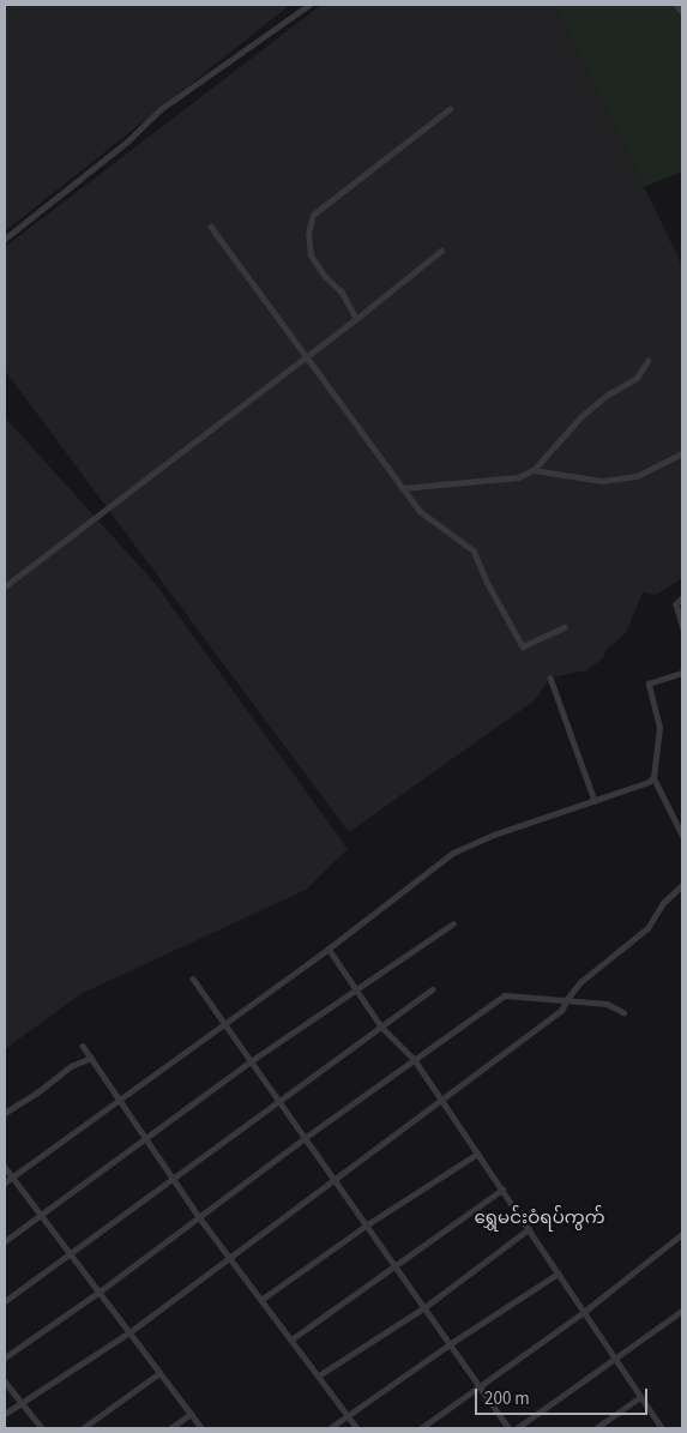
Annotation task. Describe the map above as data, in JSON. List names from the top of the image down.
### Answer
{
  "districts": ["ရွှေမင်းဝံရပ်ကွက်"],
  "scale_bar": "200 m"
}
